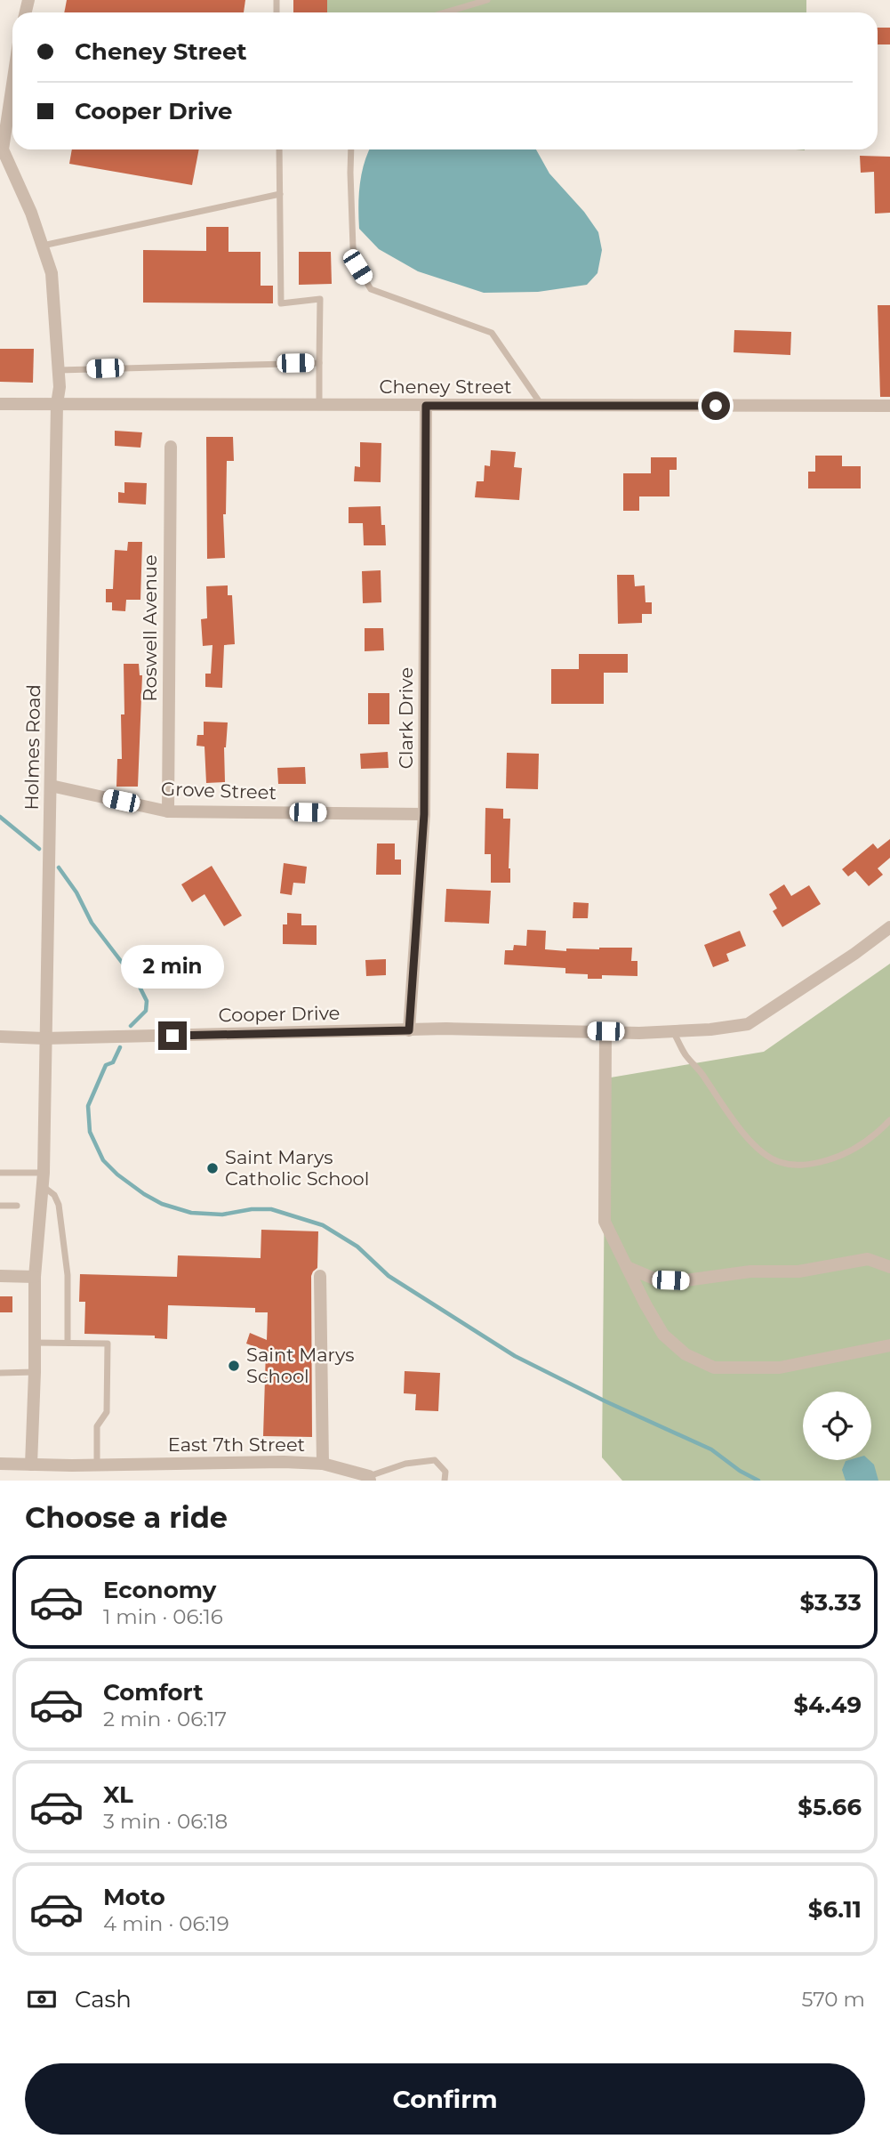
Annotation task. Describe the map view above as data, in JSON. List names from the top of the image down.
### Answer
{
  "streets": {
    "street": [
      "Cheney Street",
      "Roswell Avenue",
      "Clark Drive",
      "Holmes Road",
      "Grove Street",
      "Cooper Drive",
      "East 7th Street"
    ]
  },
  "crossings": [
    ["Cheney Street", "Clark Drive"],
    ["Cheney Street", "Holmes Road"],
    ["Roswell Avenue", "Grove Street"],
    ["Clark Drive", "Grove Street"],
    ["Clark Drive", "Cooper Drive"],
    ["Holmes Road", "Grove Street"],
    ["Holmes Road", "Cooper Drive"],
    ["Holmes Road", "East 7th Street"]
  ],
  "places": ["Saint Marys Catholic School", "Saint Marys School"],
  "page": {
    "banner": ["Cheney Street", "Cooper Drive"],
    "bubble": "2 min",
    "heading": "Choose a ride",
    "list": [
      {
        "name": "Economy",
        "note": "1 min · 06:16",
        "value": "$3.33"
      },
      {
        "name": "Comfort",
        "note": "2 min · 06:17",
        "value": "$4.49"
      },
      {
        "name": "XL",
        "note": "3 min · 06:18",
        "value": "$5.66"
      },
      {
        "name": "Moto",
        "note": "4 min · 06:19",
        "value": "$6.11"
      }
    ],
    "pay": ["Cash", "570 m"],
    "buttons": "Confirm"
  }
}
